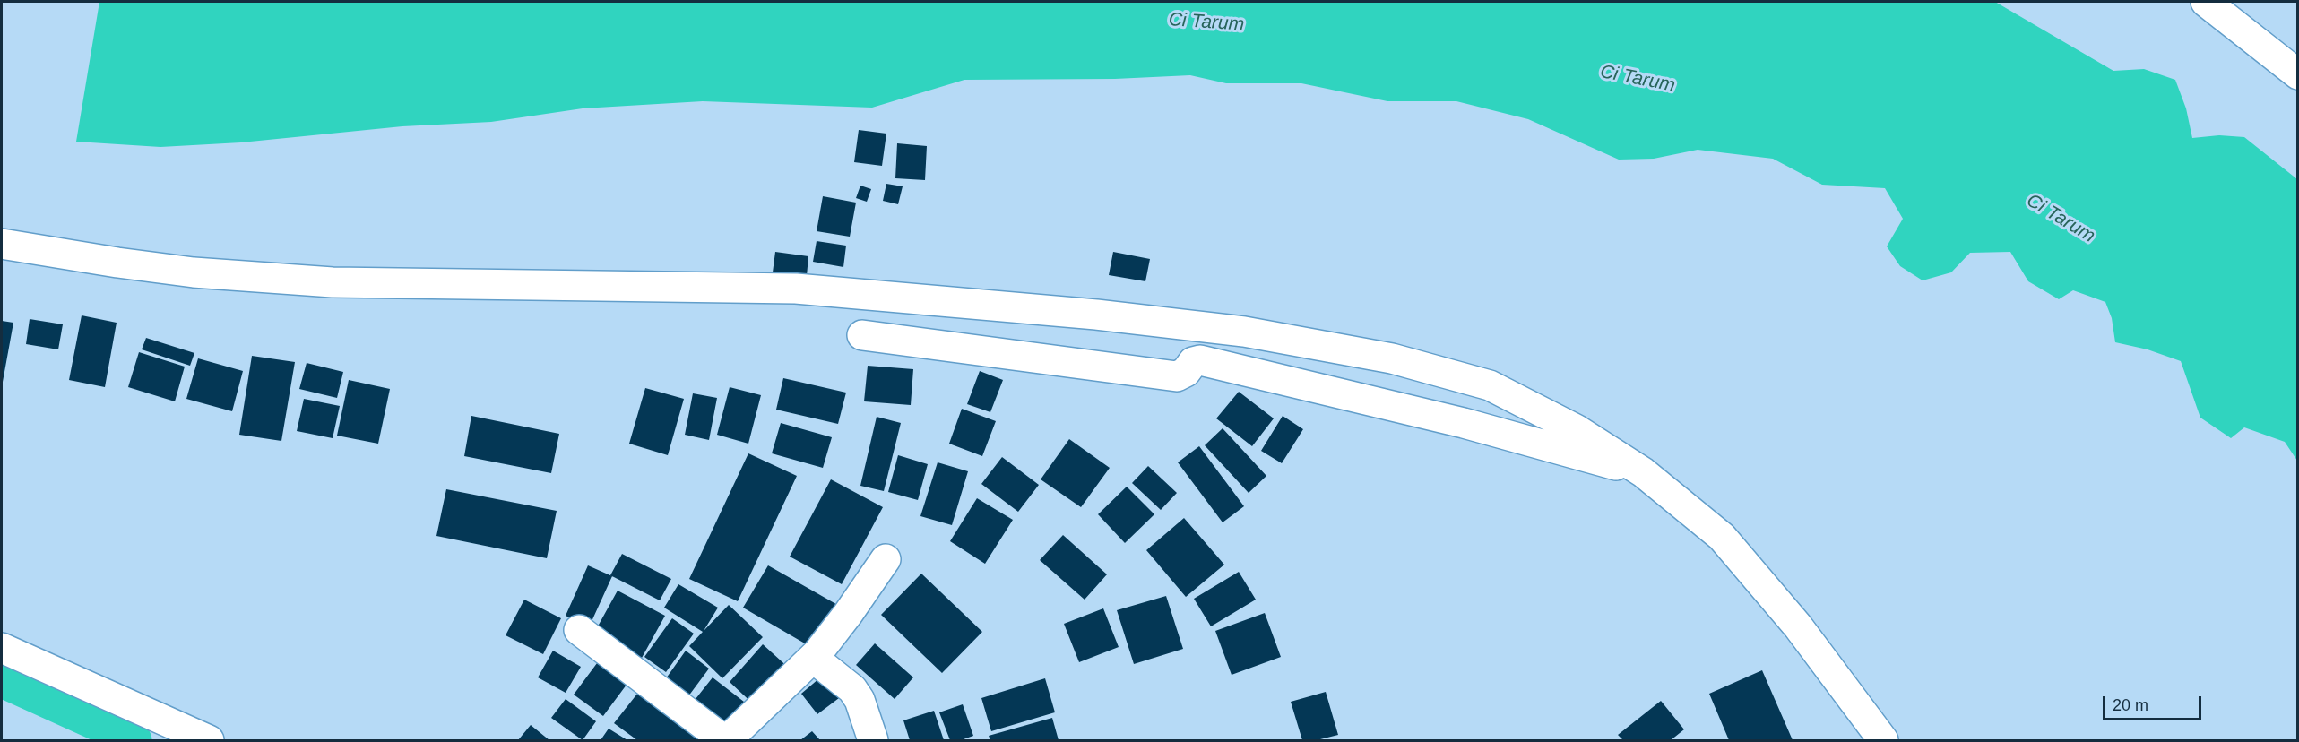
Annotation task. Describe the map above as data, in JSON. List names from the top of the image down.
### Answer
{
  "water": ["Ci Tarum"],
  "scale_bar": "20 m"
}
